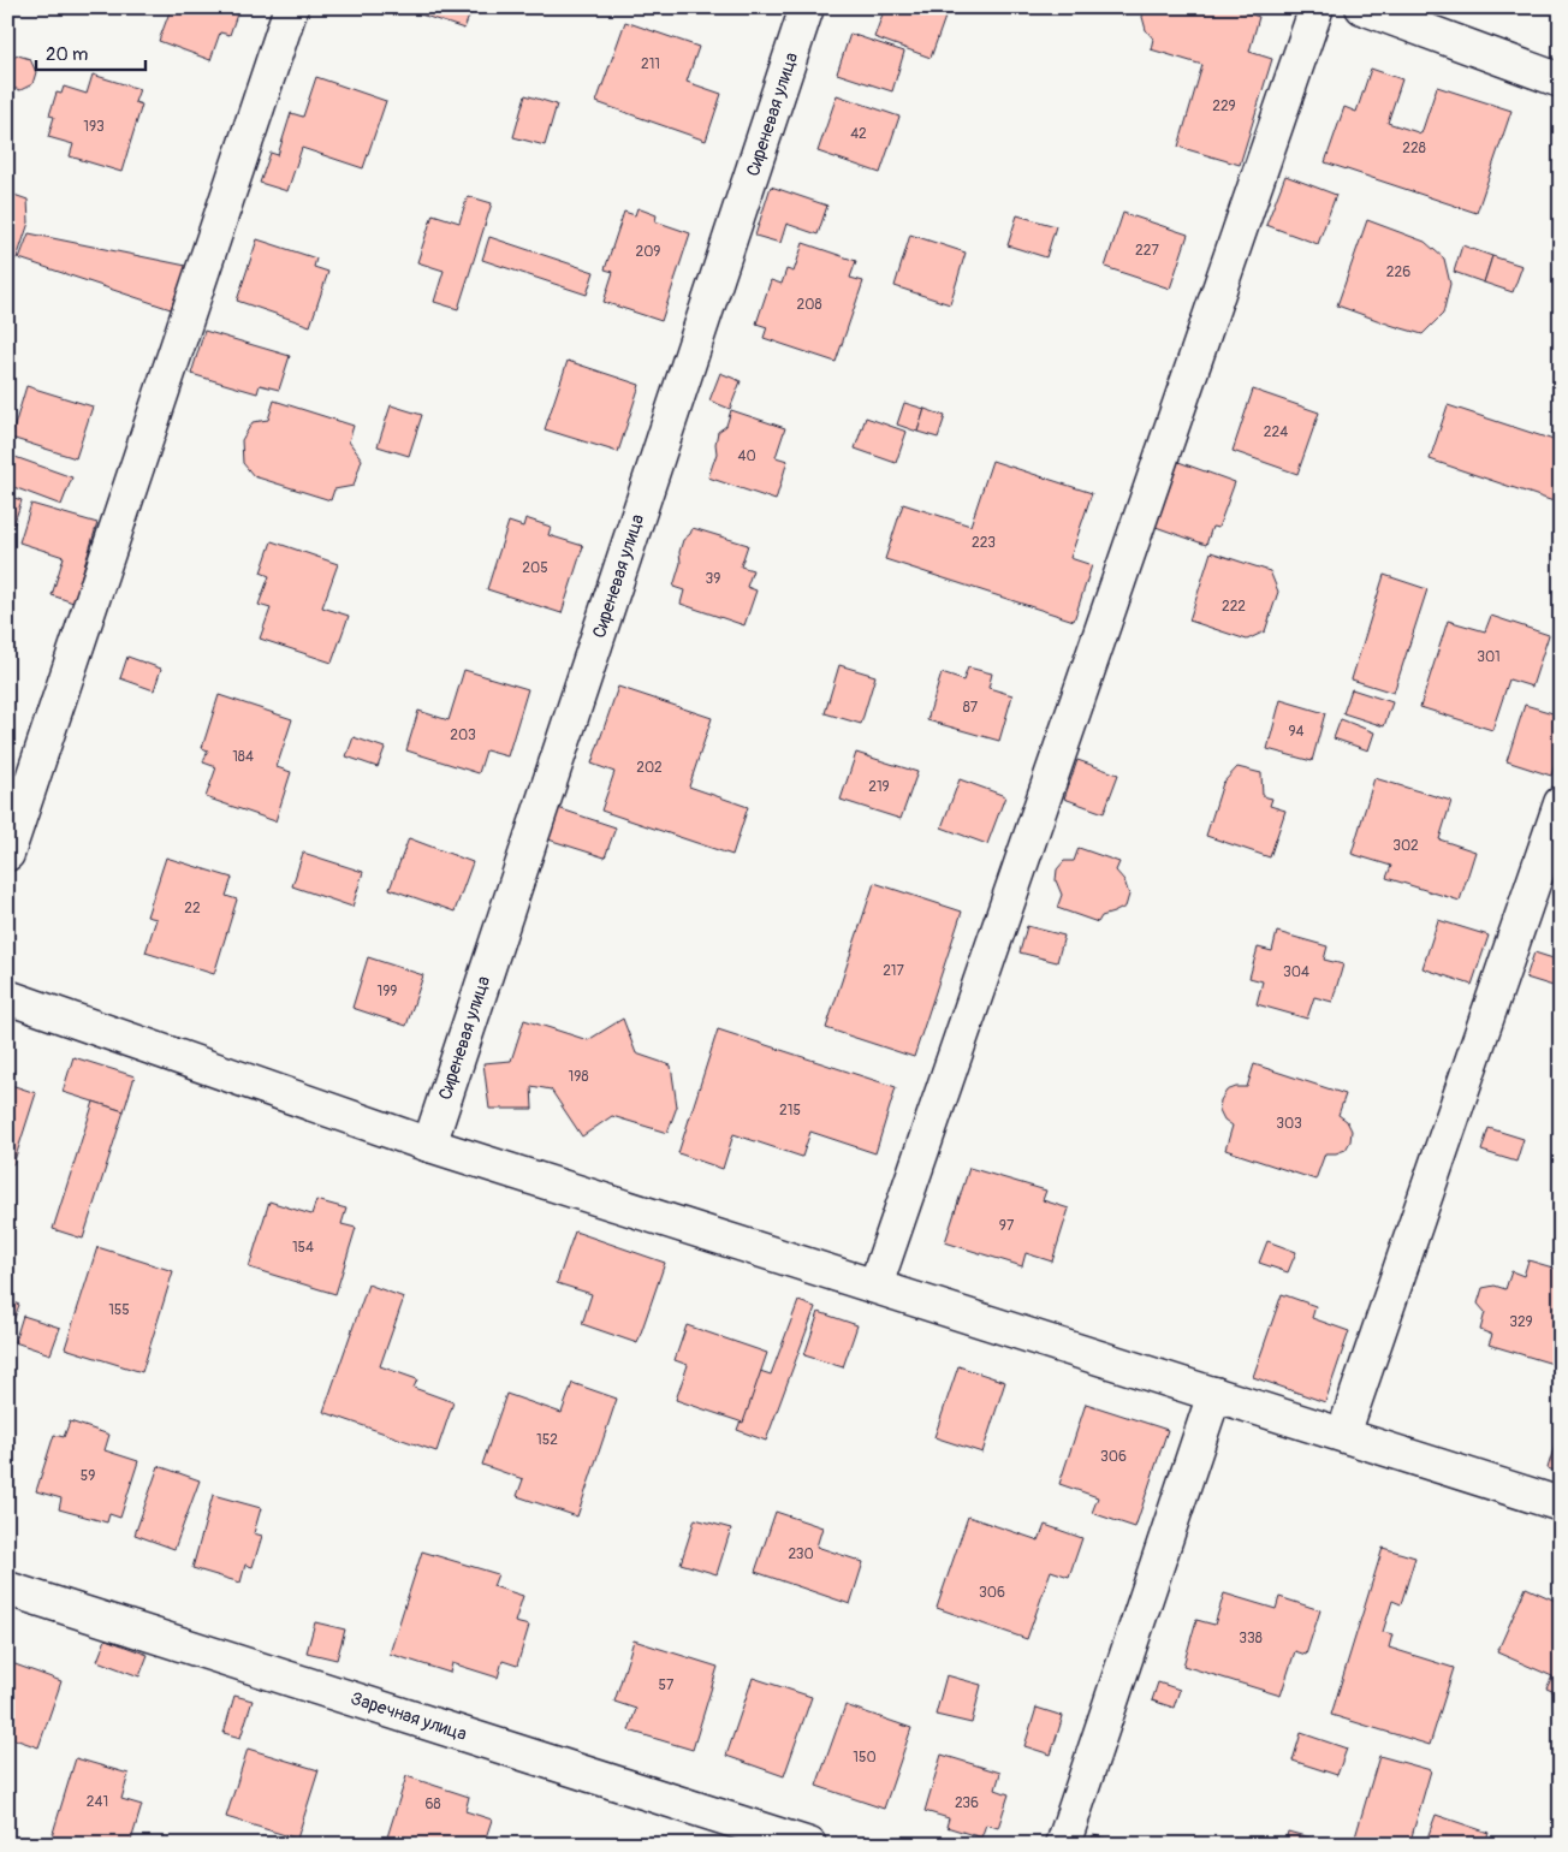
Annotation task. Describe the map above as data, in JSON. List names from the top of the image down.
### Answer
{
  "streets": {
    "street": ["Сиреневая улица", "Заречная улица"]
  },
  "house_numbers": [
    "211",
    "229",
    "193",
    "42",
    "228",
    "227",
    "209",
    "226",
    "208",
    "224",
    "40",
    "223",
    "205",
    "39",
    "222",
    "301",
    "87",
    "94",
    "203",
    "184",
    "202",
    "219",
    "302",
    "22",
    "217",
    "304",
    "199",
    "198",
    "215",
    "303",
    "97",
    "154",
    "155",
    "329",
    "152",
    "306",
    "59",
    "230",
    "306",
    "338",
    "57",
    "150",
    "241",
    "236",
    "68"
  ],
  "scale_bar": "20 m"
}
